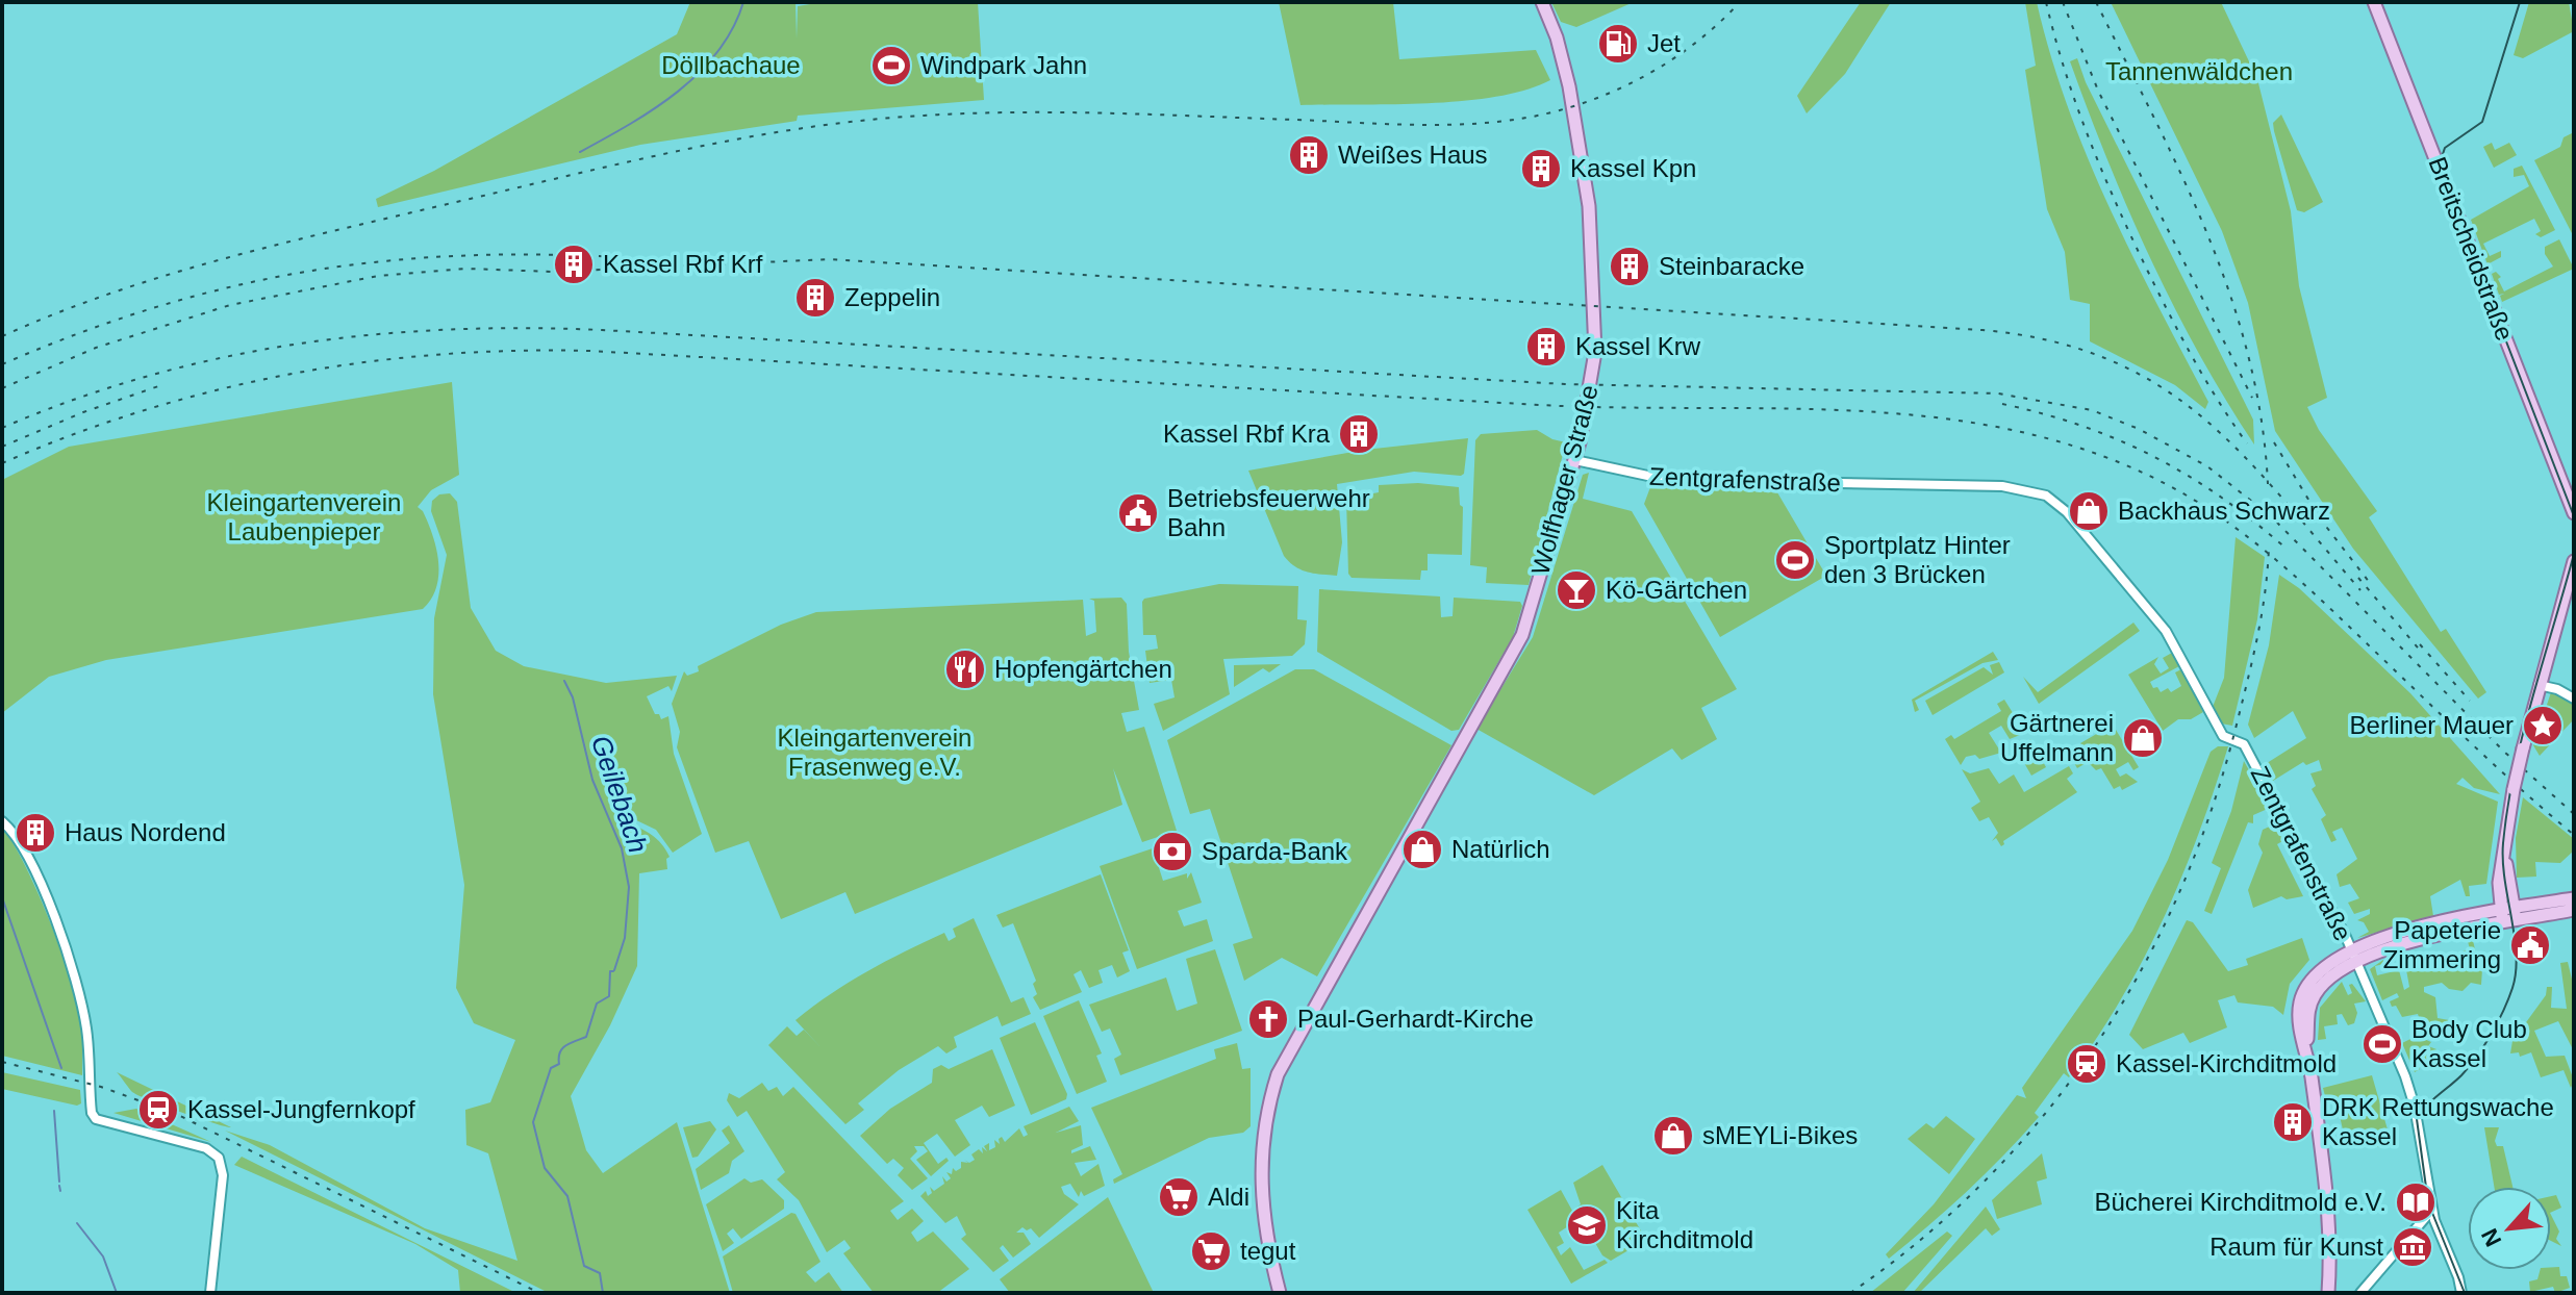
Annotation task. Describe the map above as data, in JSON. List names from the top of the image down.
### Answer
{
  "streets": {
    "main road": ["Breitscheidstraße", "Wolfhager Straße"],
    "street": ["Zentgrafenstraße"]
  },
  "crossings": [
    ["Wolfhager Straße", "Zentgrafenstraße"]
  ],
  "water": ["Geilebach"],
  "parks": [
    "Döllbachaue",
    "Tannenwäldchen",
    "Kleingartenverein Laubenpieper",
    "Kleingartenverein Frasenweg e.V."
  ],
  "places": {
    "fuel station": ["Jet"],
    "sports": ["Windpark Jahn", "Sportplatz Hinter den 3 Brücken", "Body Club Kassel"],
    "building": [
      "Weißes Haus",
      "Kassel Kpn",
      "Kassel Rbf Krf",
      "Steinbaracke",
      "Zeppelin",
      "Kassel Krw",
      "Kassel Rbf Kra",
      "Haus Nordend",
      "DRK Rettungswache Kassel"
    ],
    "shop": [
      "Backhaus Schwarz",
      "Gärtnerei Uffelmann",
      "Natürlich",
      "sMEYLi-Bikes"
    ],
    "public building": ["Betriebsfeuerwehr Bahn", "Papeterie Zimmering"],
    "bar": ["Kö-Gärtchen"],
    "restaurant": ["Hopfengärtchen"],
    "place": ["Berliner Mauer"],
    "bank": ["Sparda-Bank"],
    "church": ["Paul-Gerhardt-Kirche"],
    "station": ["Kassel-Kirchditmold", "Kassel-Jungfernkopf"],
    "supermarket": ["Aldi", "tegut"],
    "library": ["Bücherei Kirchditmold e.V."],
    "school or university": ["Kita Kirchditmold"],
    "museum": ["Raum für Kunst"]
  },
  "north": "bottom left"
}
